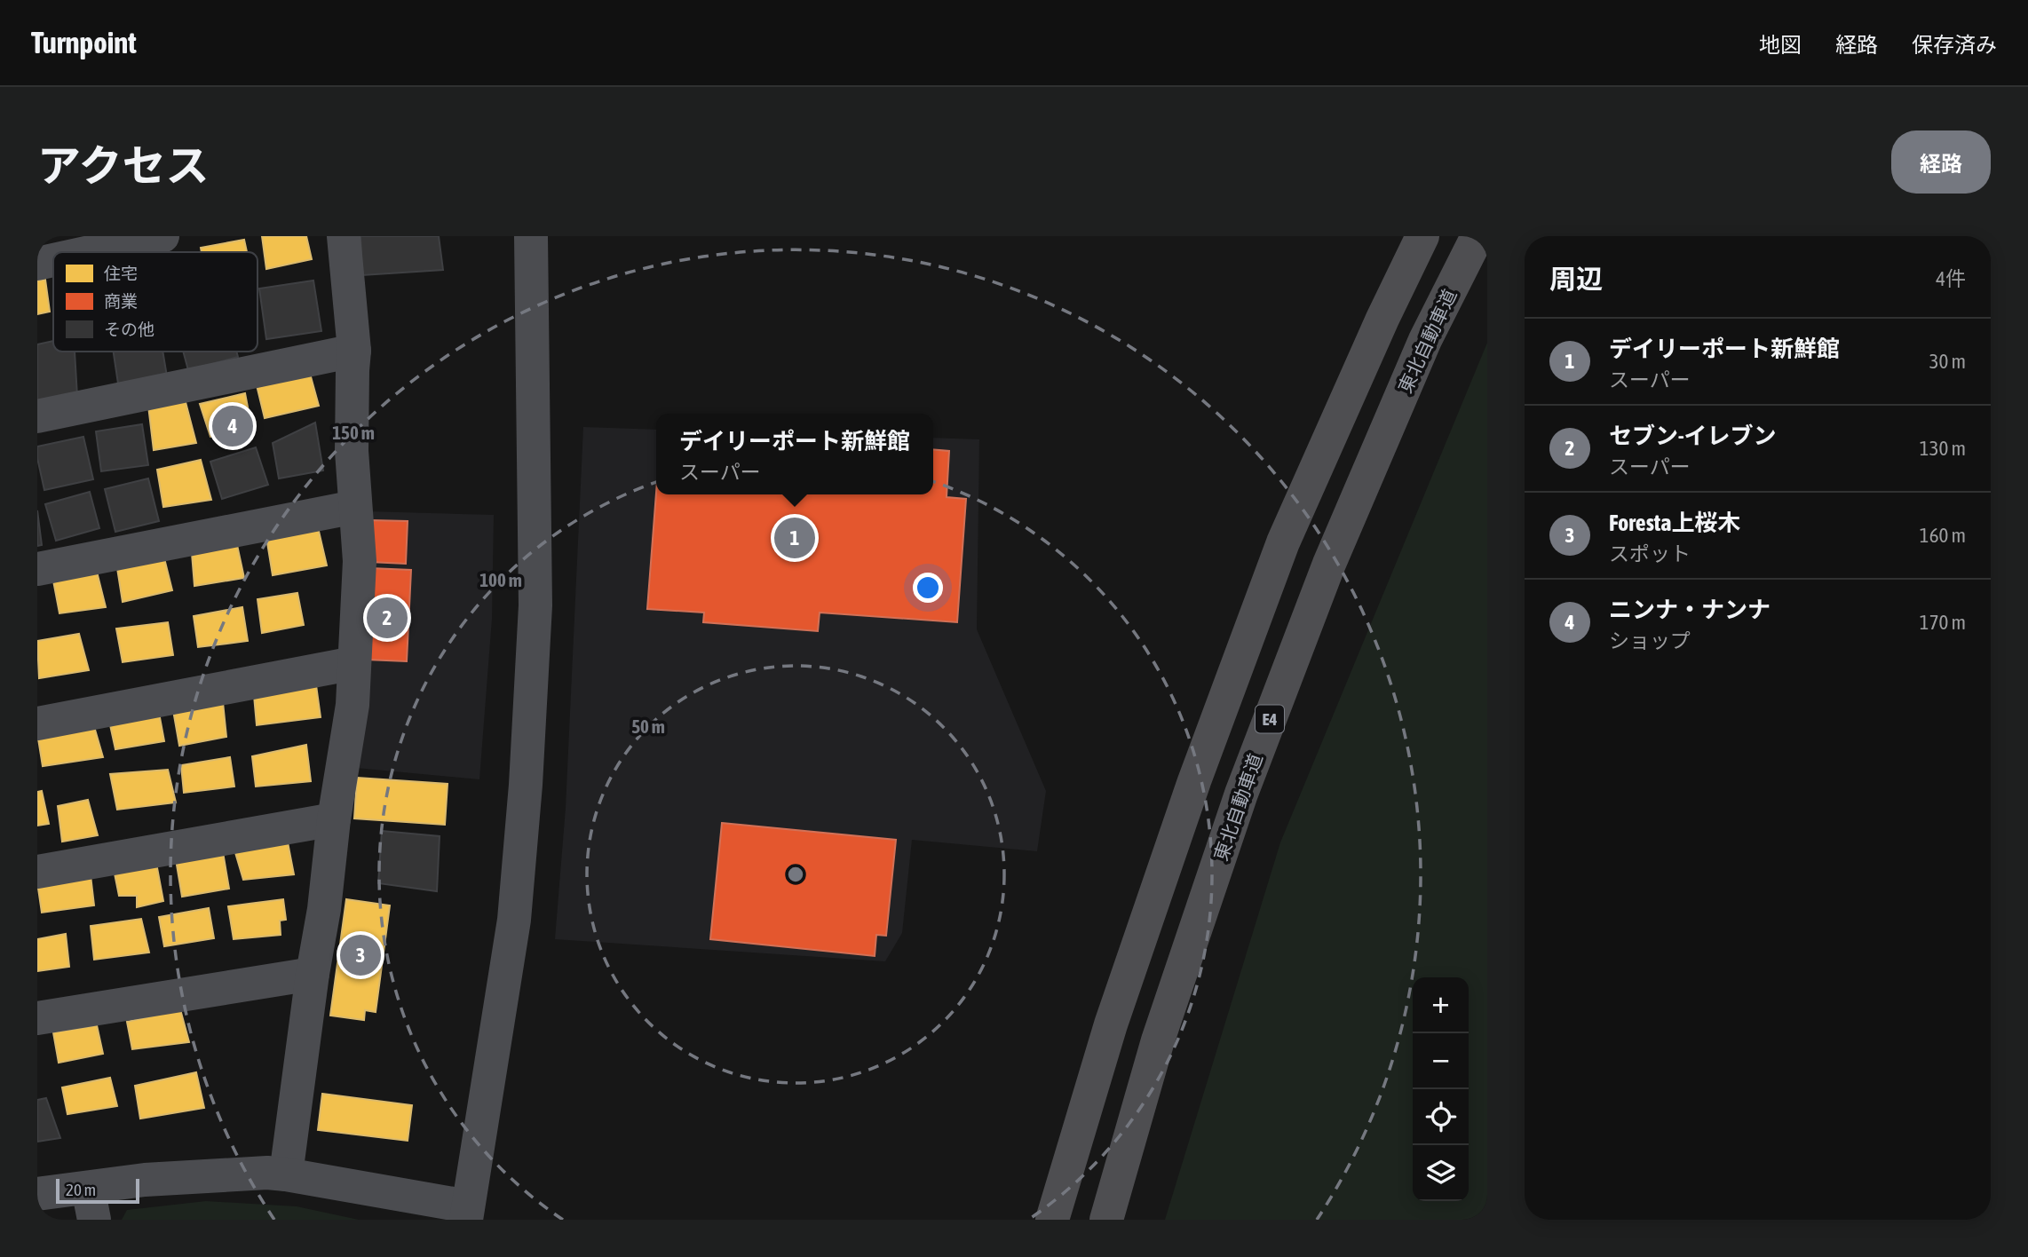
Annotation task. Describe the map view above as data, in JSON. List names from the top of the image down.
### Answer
{
  "streets": {
    "highway": ["東北自動車道", "E4"]
  },
  "legend": ["住宅", "商業", "その他"],
  "scale_bar": "20 m",
  "page": {
    "header": "Turnpoint",
    "nav": ["地図", "経路", "保存済み"],
    "title": "アクセス",
    "buttons": "経路",
    "heading": ["周辺", "4件"],
    "list": [
      {
        "mark": "1",
        "name": "デイリーポート新鮮館",
        "note": "スーパー",
        "value": "30 m"
      },
      {
        "mark": "2",
        "name": "セブン-イレブン",
        "note": "スーパー",
        "value": "130 m"
      },
      {
        "mark": "3",
        "name": "Foresta上桜木",
        "note": "スポット",
        "value": "160 m"
      },
      {
        "mark": "4",
        "name": "ニンナ・ナンナ",
        "note": "ショップ",
        "value": "170 m"
      }
    ],
    "pins": [
      "4",
      "1",
      "2",
      "3"
    ],
    "popup": ["デイリーポート新鮮館", "スーパー"],
    "map_buttons": ["+", "−"],
    "scale": "20 m"
  },
  "rings": ["150 m", "100 m", "50 m"]
}
